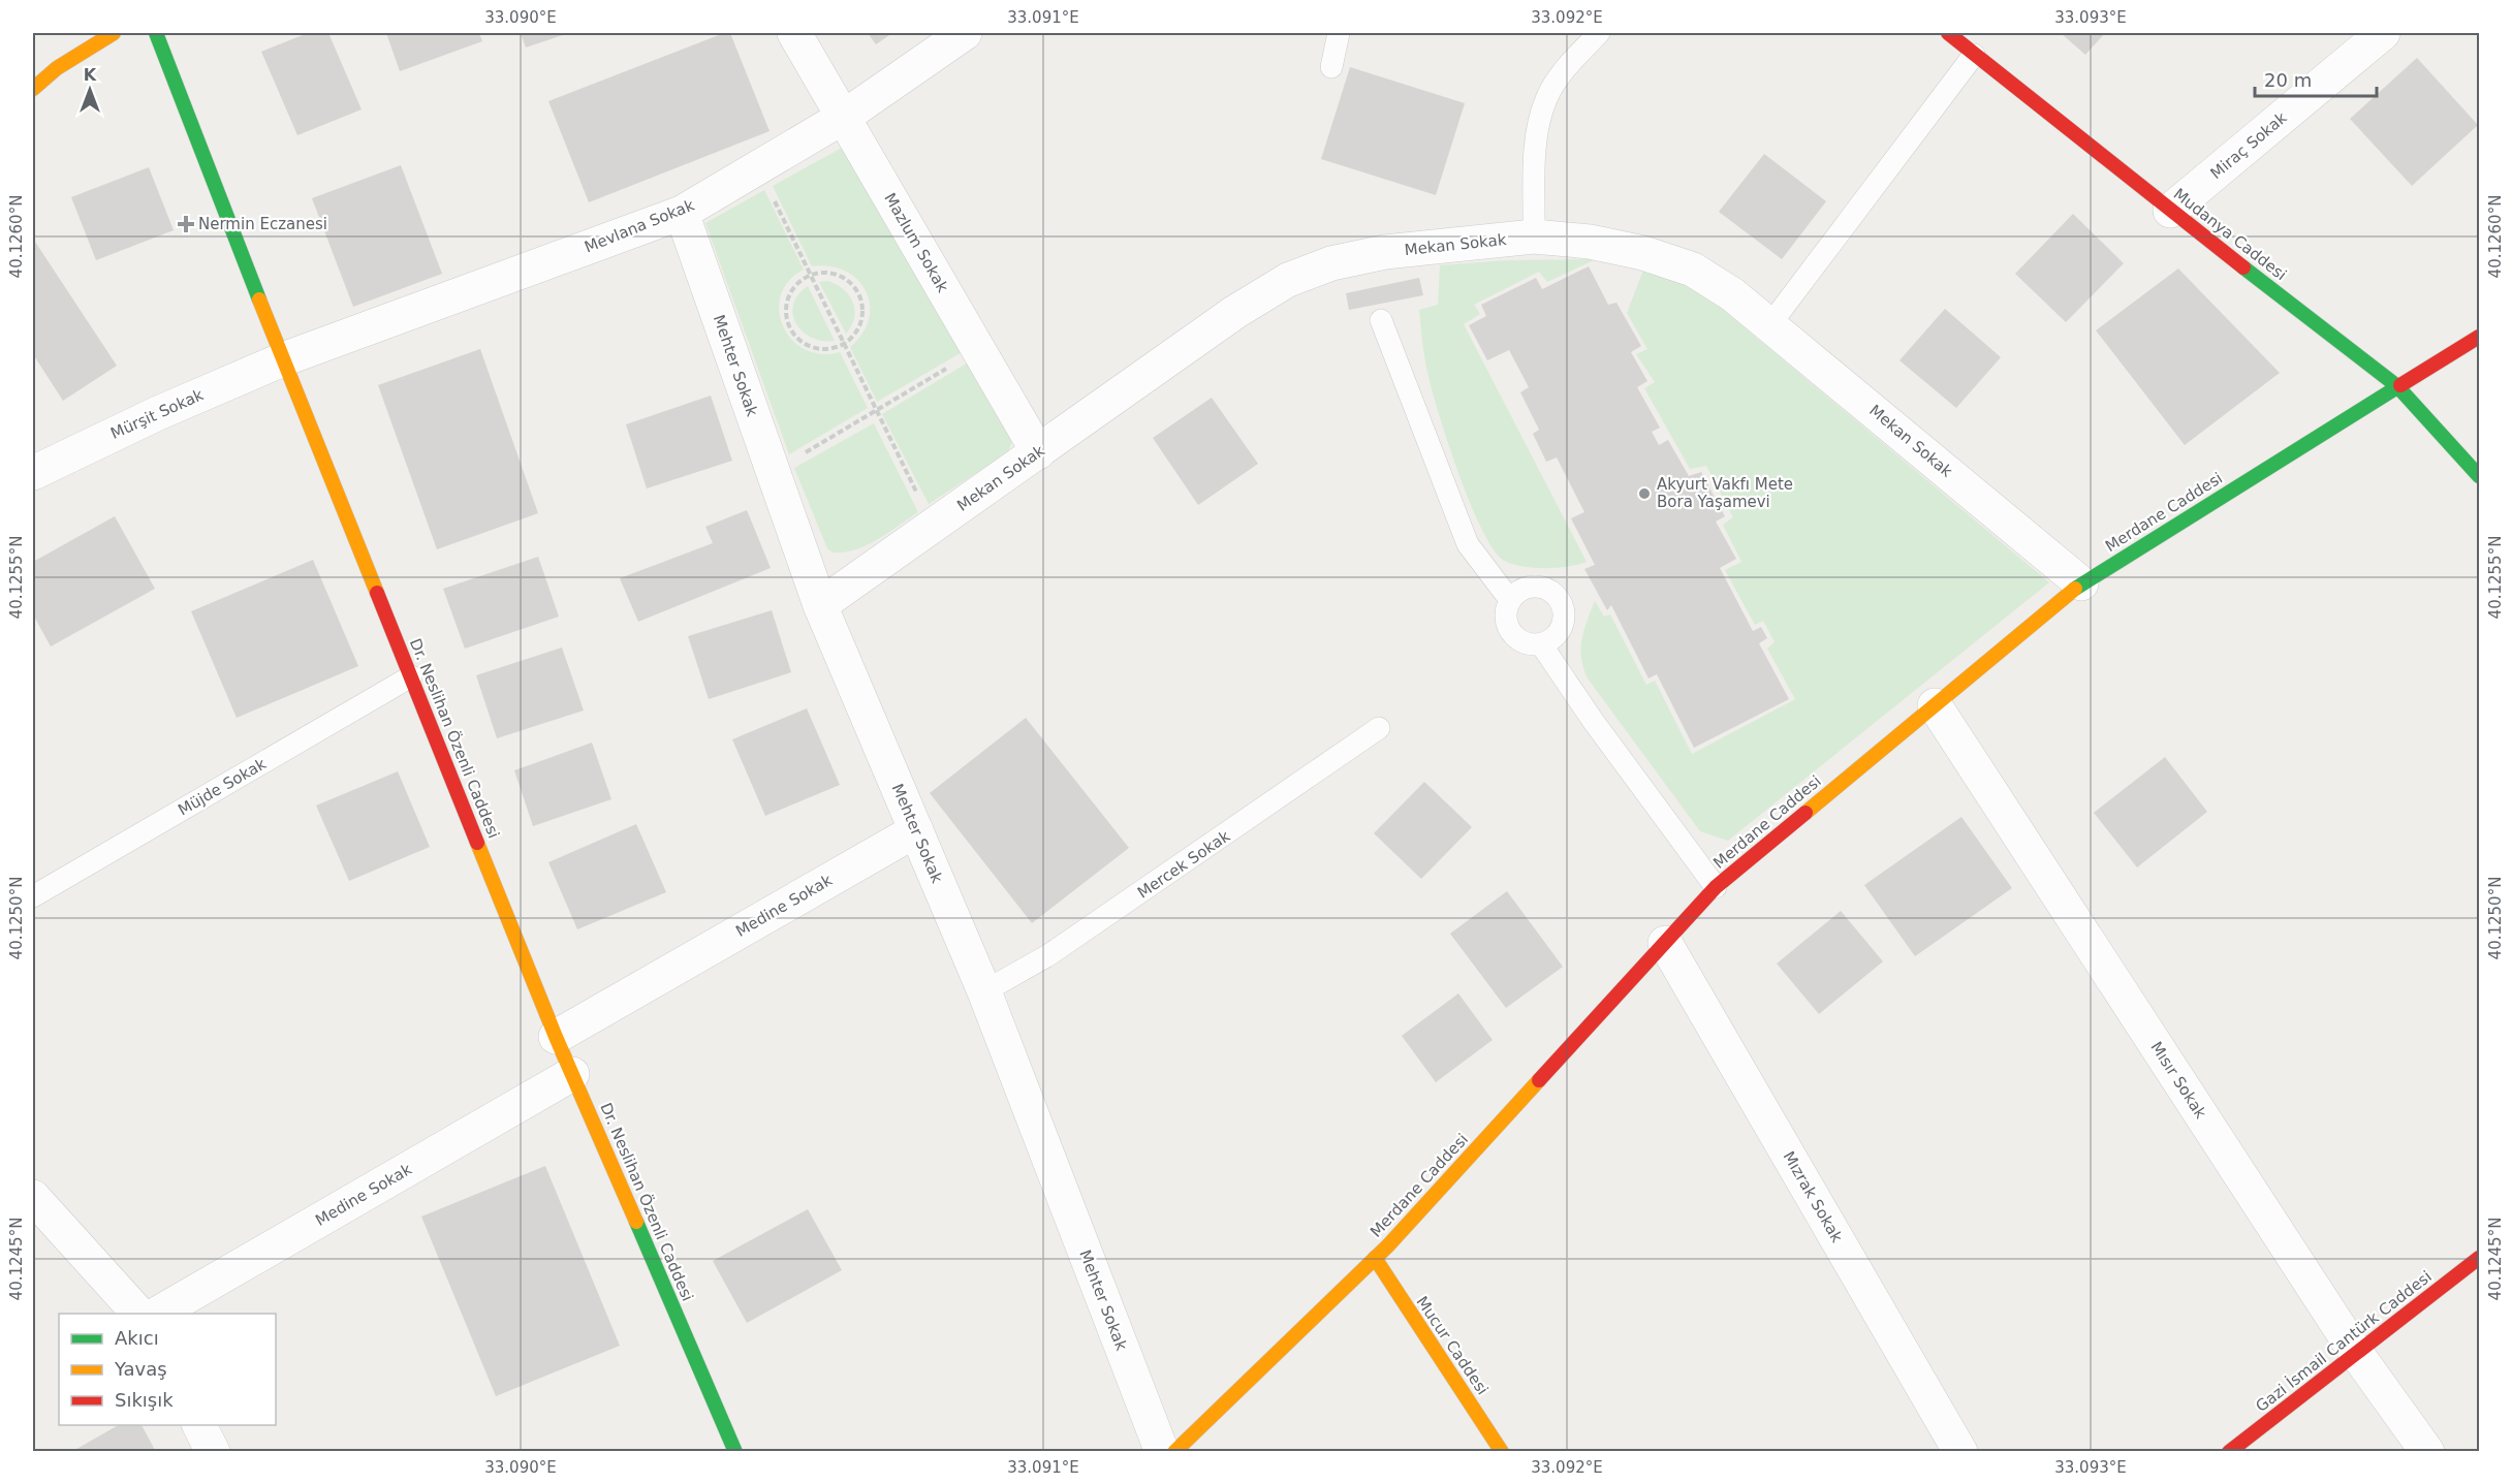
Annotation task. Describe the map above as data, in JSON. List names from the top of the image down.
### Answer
{
  "streets": {
    "street": [
      "Miraç Sokak",
      "Mevlana Sokak",
      "Mudanya Caddesi",
      "Mazlum Sokak",
      "Mekan Sokak",
      "Mehter Sokak",
      "Mürşit Sokak",
      "Merdane Caddesi",
      "Dr. Neslihan Özenli Caddesi",
      "Medine Sokak",
      "Mısır Sokak",
      "Mızrak Sokak",
      "Gazi İsmail Cantürk Caddesi",
      "Mucur Caddesi"
    ],
    "lane": ["Müjde Sokak", "Mercek Sokak"]
  },
  "crossings": [
    ["Miraç Sokak", "Mudanya Caddesi"],
    ["Mevlana Sokak", "Mazlum Sokak"],
    ["Mevlana Sokak", "Mehter Sokak"],
    ["Mevlana Sokak", "Mürşit Sokak"],
    ["Mevlana Sokak", "Dr. Neslihan Özenli Caddesi"],
    ["Mudanya Caddesi", "Merdane Caddesi"],
    ["Mazlum Sokak", "Mekan Sokak"],
    ["Mekan Sokak", "Mehter Sokak"],
    ["Mekan Sokak", "Merdane Caddesi"],
    ["Mehter Sokak", "Mercek Sokak"],
    ["Mehter Sokak", "Medine Sokak"],
    ["Mürşit Sokak", "Dr. Neslihan Özenli Caddesi"],
    ["Merdane Caddesi", "Mısır Sokak"],
    ["Merdane Caddesi", "Mızrak Sokak"],
    ["Merdane Caddesi", "Mucur Caddesi"],
    ["Dr. Neslihan Özenli Caddesi", "Müjde Sokak"],
    ["Dr. Neslihan Özenli Caddesi", "Medine Sokak"],
    ["Mısır Sokak", "Gazi İsmail Cantürk Caddesi"]
  ],
  "places": {
    "health": ["Nermin Eczanesi"],
    "other": ["Akyurt Vakfı Mete Bora Yaşamevi"]
  },
  "legend": ["Akıcı", "Yavaş", "Sıkışık"],
  "scale_bar": "20 m",
  "north": "top",
  "coordinates": [
    "33.090°E",
    "33.091°E",
    "33.092°E",
    "33.093°E",
    "40.1260°N",
    "40.1255°N",
    "40.1250°N",
    "40.1245°N"
  ]
}
